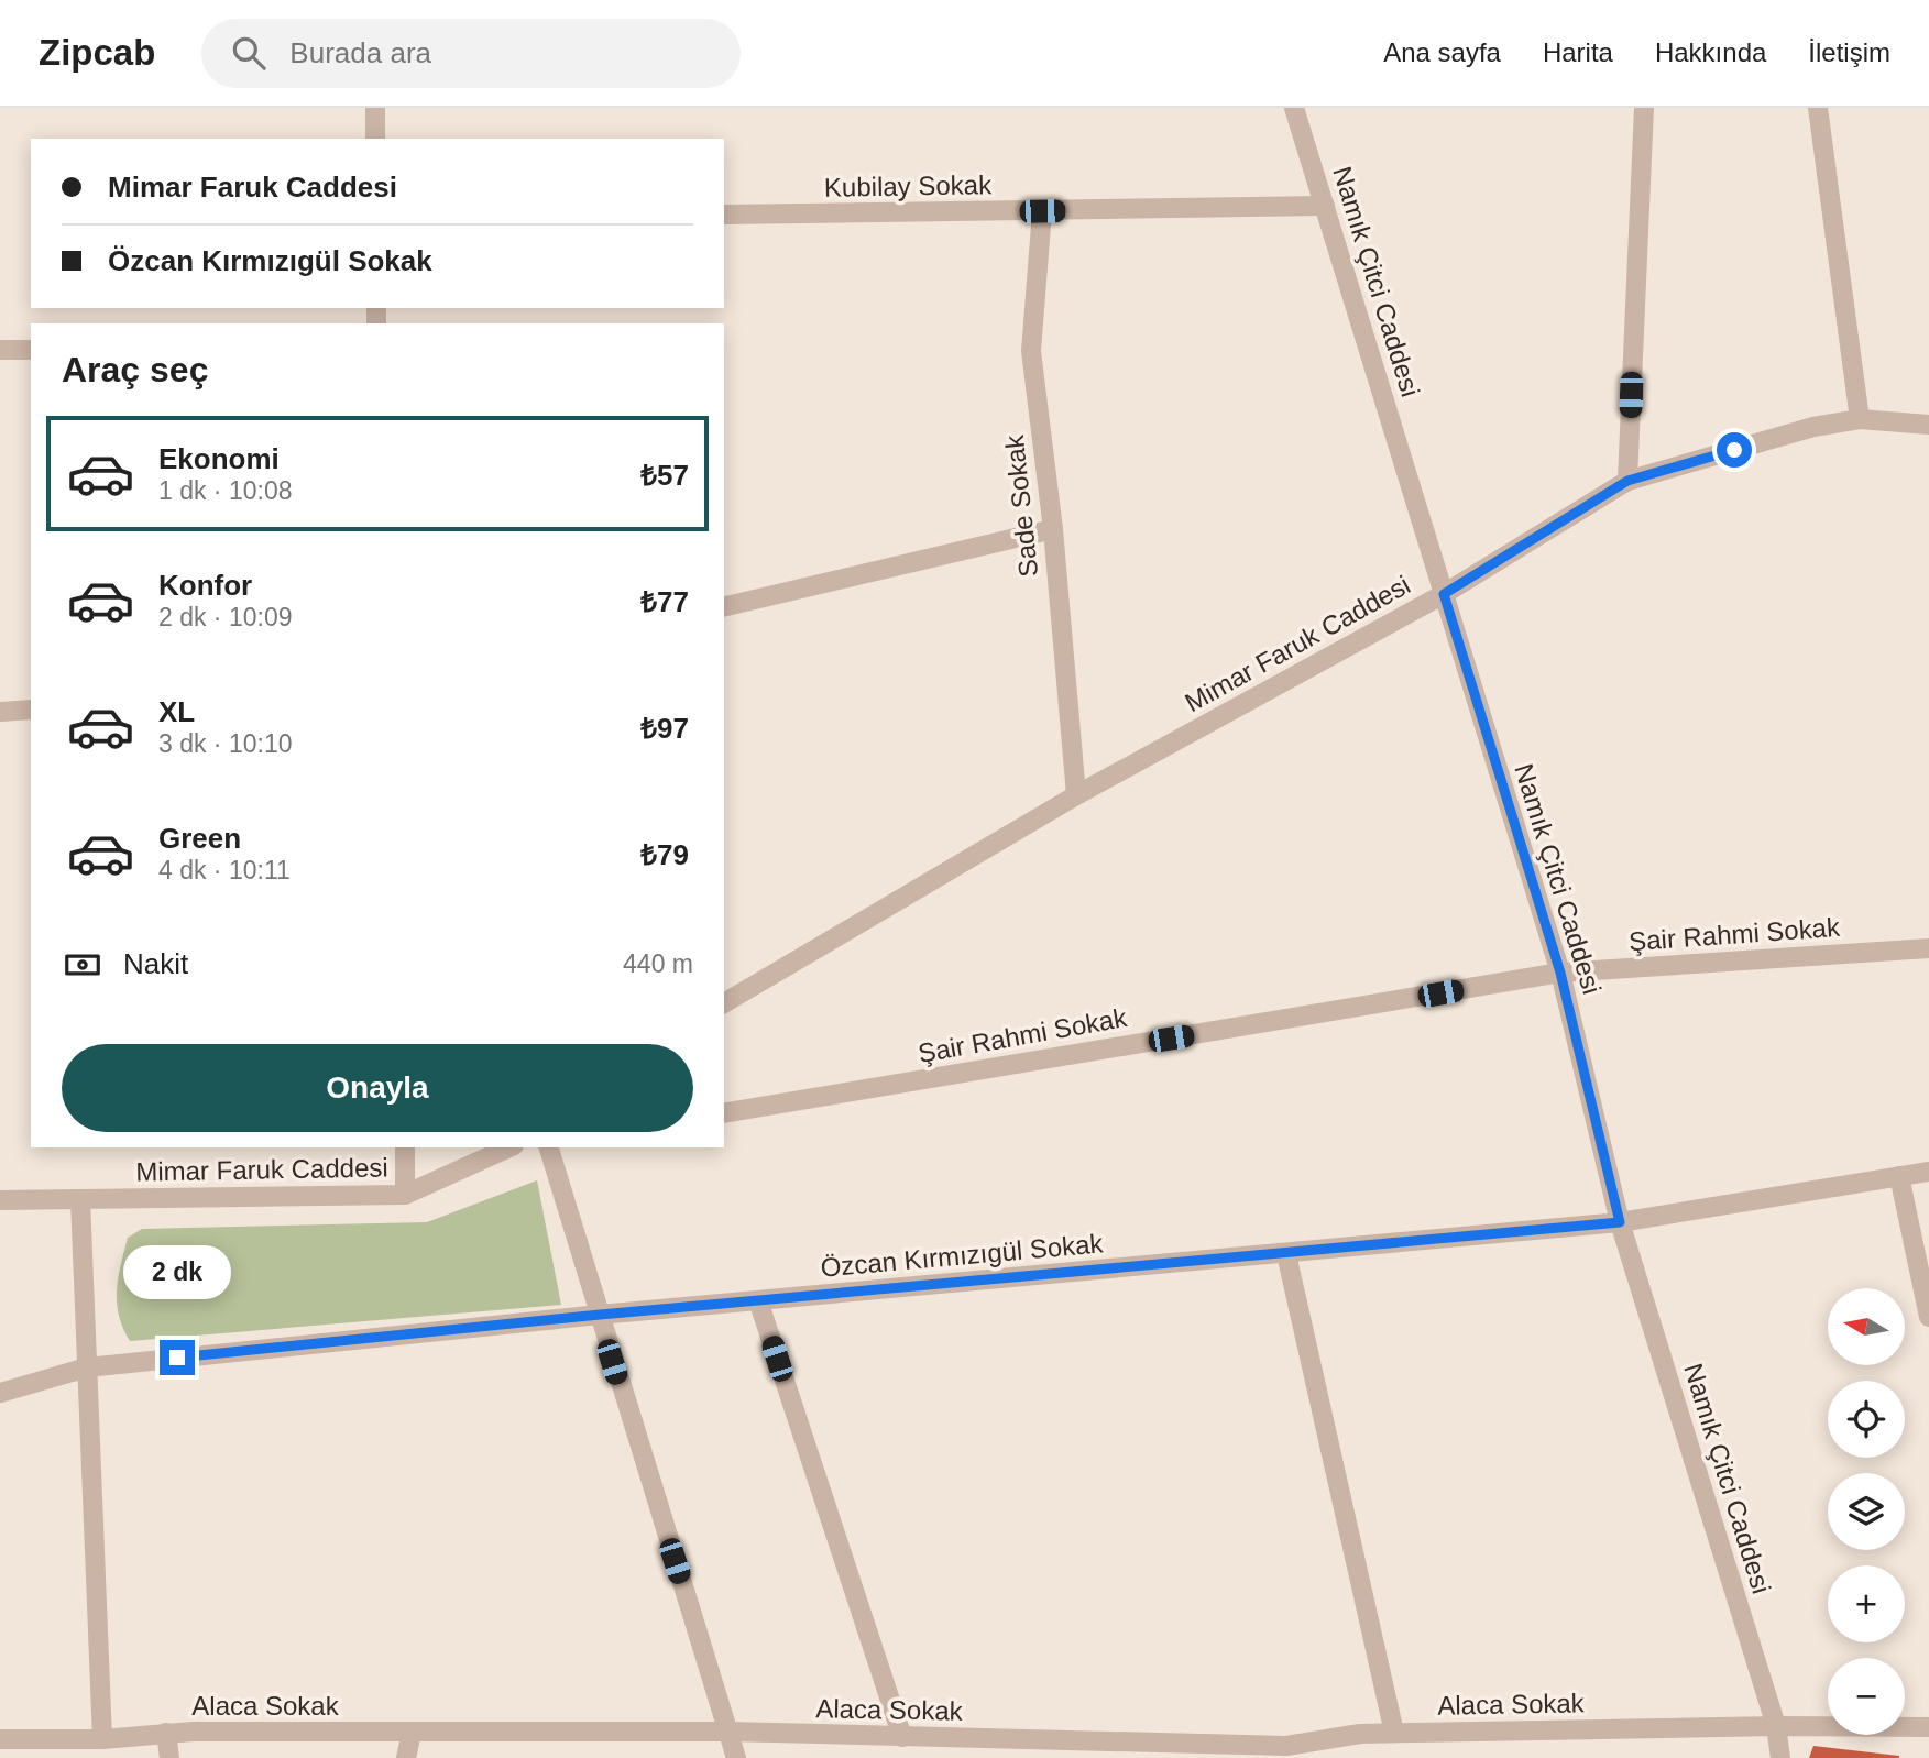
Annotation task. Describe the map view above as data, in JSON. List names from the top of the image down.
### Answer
{
  "streets": {
    "street": [
      "Kubilay Sokak",
      "Namık Çitci Caddesi",
      "Sade Sokak",
      "Mimar Faruk Caddesi",
      "Şair Rahmi Sokak",
      "Özcan Kırmızıgül Sokak",
      "Alaca Sokak"
    ]
  },
  "crossings": [
    ["Kubilay Sokak", "Namık Çitci Caddesi"],
    ["Kubilay Sokak", "Sade Sokak"],
    ["Namık Çitci Caddesi", "Mimar Faruk Caddesi"],
    ["Namık Çitci Caddesi", "Şair Rahmi Sokak"],
    ["Namık Çitci Caddesi", "Özcan Kırmızıgül Sokak"],
    ["Namık Çitci Caddesi", "Alaca Sokak"],
    ["Sade Sokak", "Mimar Faruk Caddesi"]
  ],
  "north": "left",
  "page": {
    "header": "Zipcab",
    "search": "Burada ara",
    "nav": [
      "Ana sayfa",
      "Harita",
      "Hakkında",
      "İletişim"
    ],
    "banner": ["Mimar Faruk Caddesi", "Özcan Kırmızıgül Sokak"],
    "heading": "Araç seç",
    "list": [
      {
        "name": "Ekonomi",
        "note": "1 dk · 10:08",
        "value": "₺57"
      },
      {
        "name": "Konfor",
        "note": "2 dk · 10:09",
        "value": "₺77"
      },
      {
        "name": "XL",
        "note": "3 dk · 10:10",
        "value": "₺97"
      },
      {
        "name": "Green",
        "note": "4 dk · 10:11",
        "value": "₺79"
      }
    ],
    "pay": ["Nakit", "440 m"],
    "buttons": "Onayla",
    "bubble": "2 dk",
    "map_buttons": ["+", "−"]
  }
}
